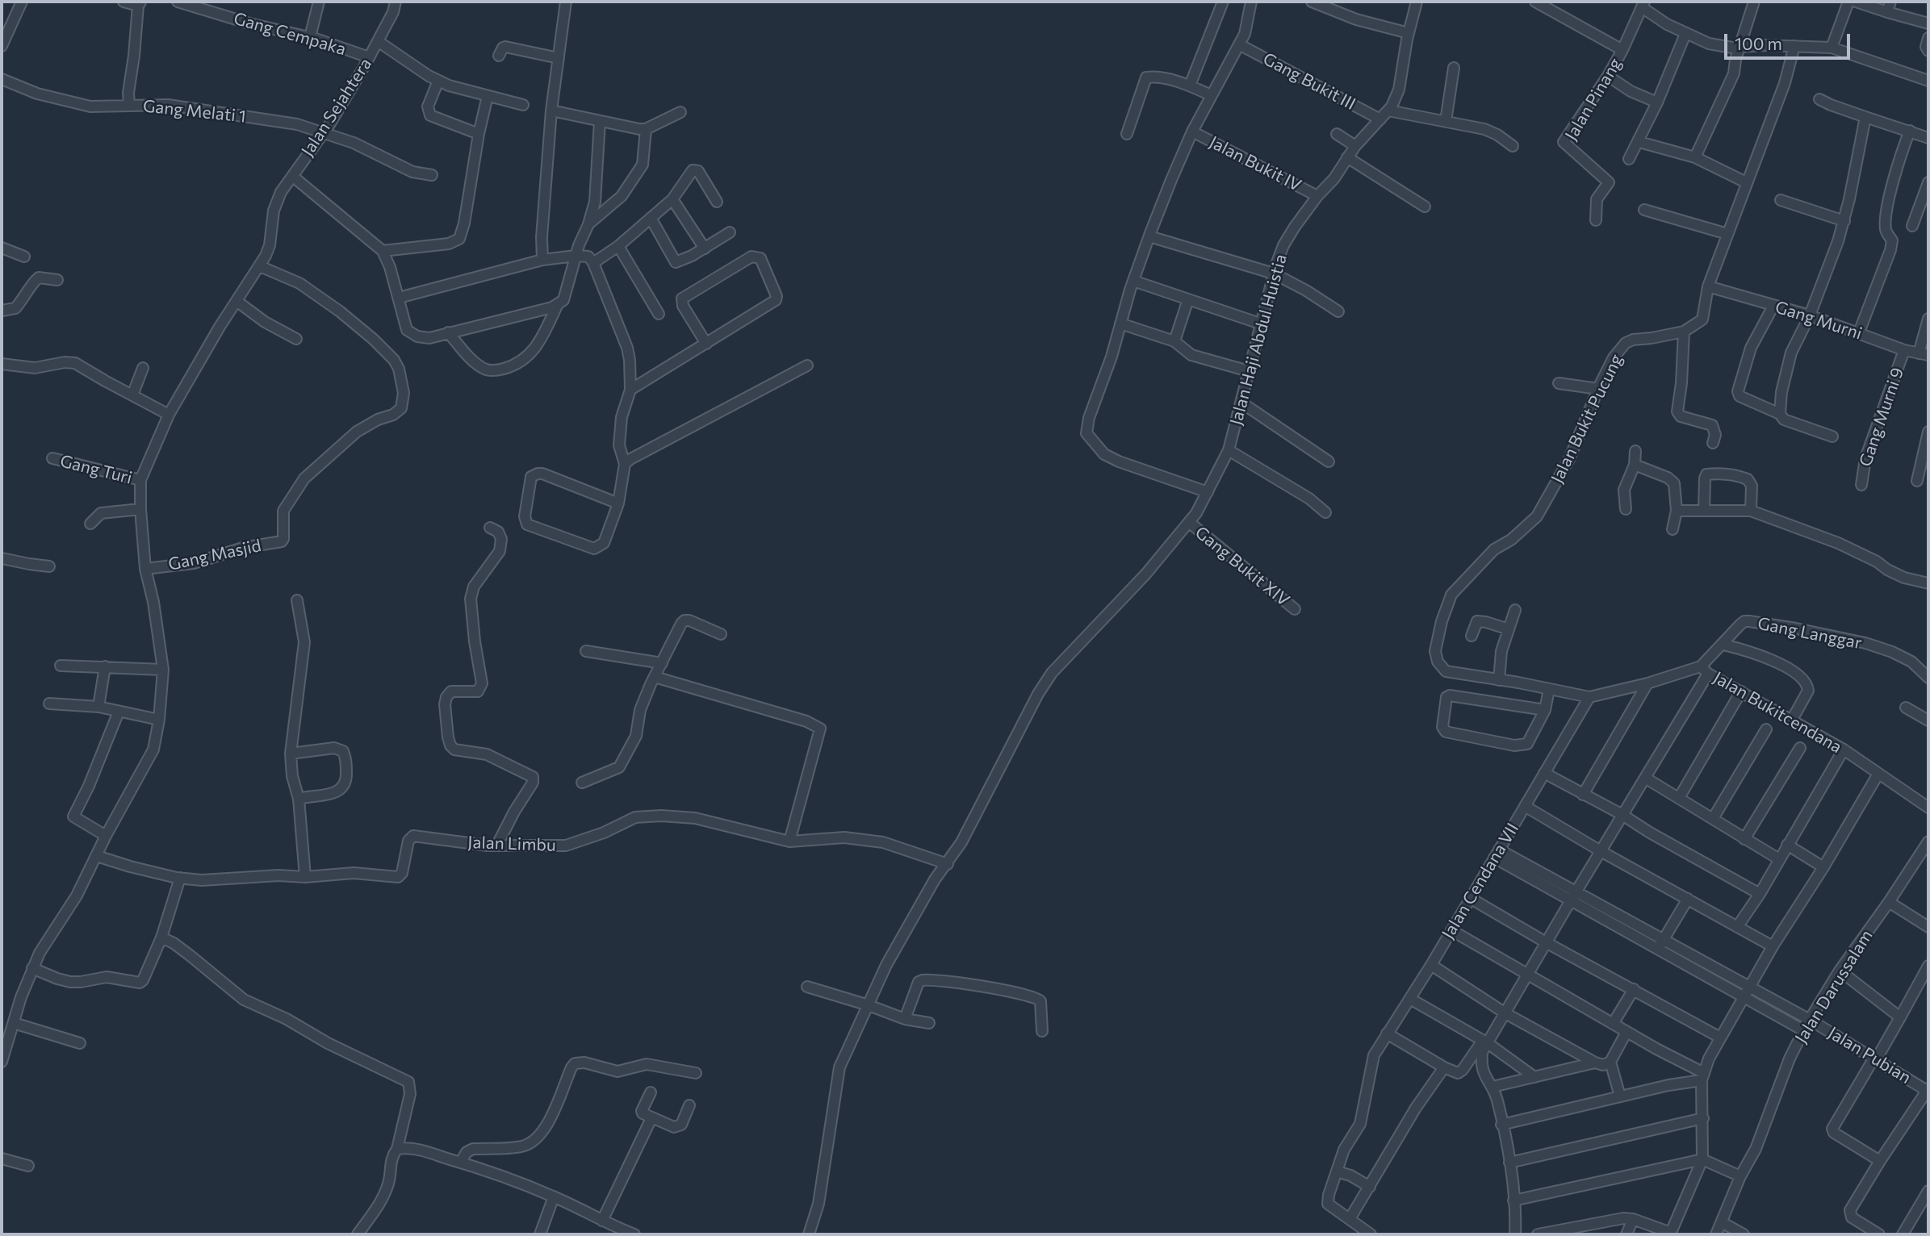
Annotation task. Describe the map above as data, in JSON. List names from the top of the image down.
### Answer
{
  "streets": {
    "street": [
      "Gang Cempaka",
      "Gang Bukit III",
      "Jalan Pinang",
      "Jalan Sejahtera",
      "Gang Melati 1",
      "Jalan Bukit IV",
      "Gang Murni",
      "Jalan Haji Abdul Huistia",
      "Gang Murni 9",
      "Jalan Bukit Pucung",
      "Gang Turi",
      "Gang Masjid",
      "Gang Bukit XIV",
      "Gang Langgar",
      "Jalan Bukitcendana",
      "Jalan Limbu",
      "Jalan Cendana VII",
      "Jalan Darussalam",
      "Jalan Pubian"
    ]
  },
  "crossings": [
    ["Gang Cempaka", "Jalan Sejahtera"],
    ["Gang Bukit III", "Jalan Haji Abdul Huistia"],
    ["Jalan Sejahtera", "Gang Melati 1"],
    ["Jalan Sejahtera", "Gang Masjid"],
    ["Jalan Bukit IV", "Jalan Haji Abdul Huistia"],
    ["Gang Murni", "Gang Murni 9"],
    ["Jalan Haji Abdul Huistia", "Gang Bukit XIV"],
    ["Jalan Haji Abdul Huistia", "Jalan Limbu"],
    ["Jalan Bukit Pucung", "Jalan Bukitcendana"],
    ["Gang Langgar", "Jalan Bukitcendana"],
    ["Jalan Bukitcendana", "Jalan Cendana VII"],
    ["Jalan Darussalam", "Jalan Pubian"]
  ],
  "scale_bar": "100 m"
}
